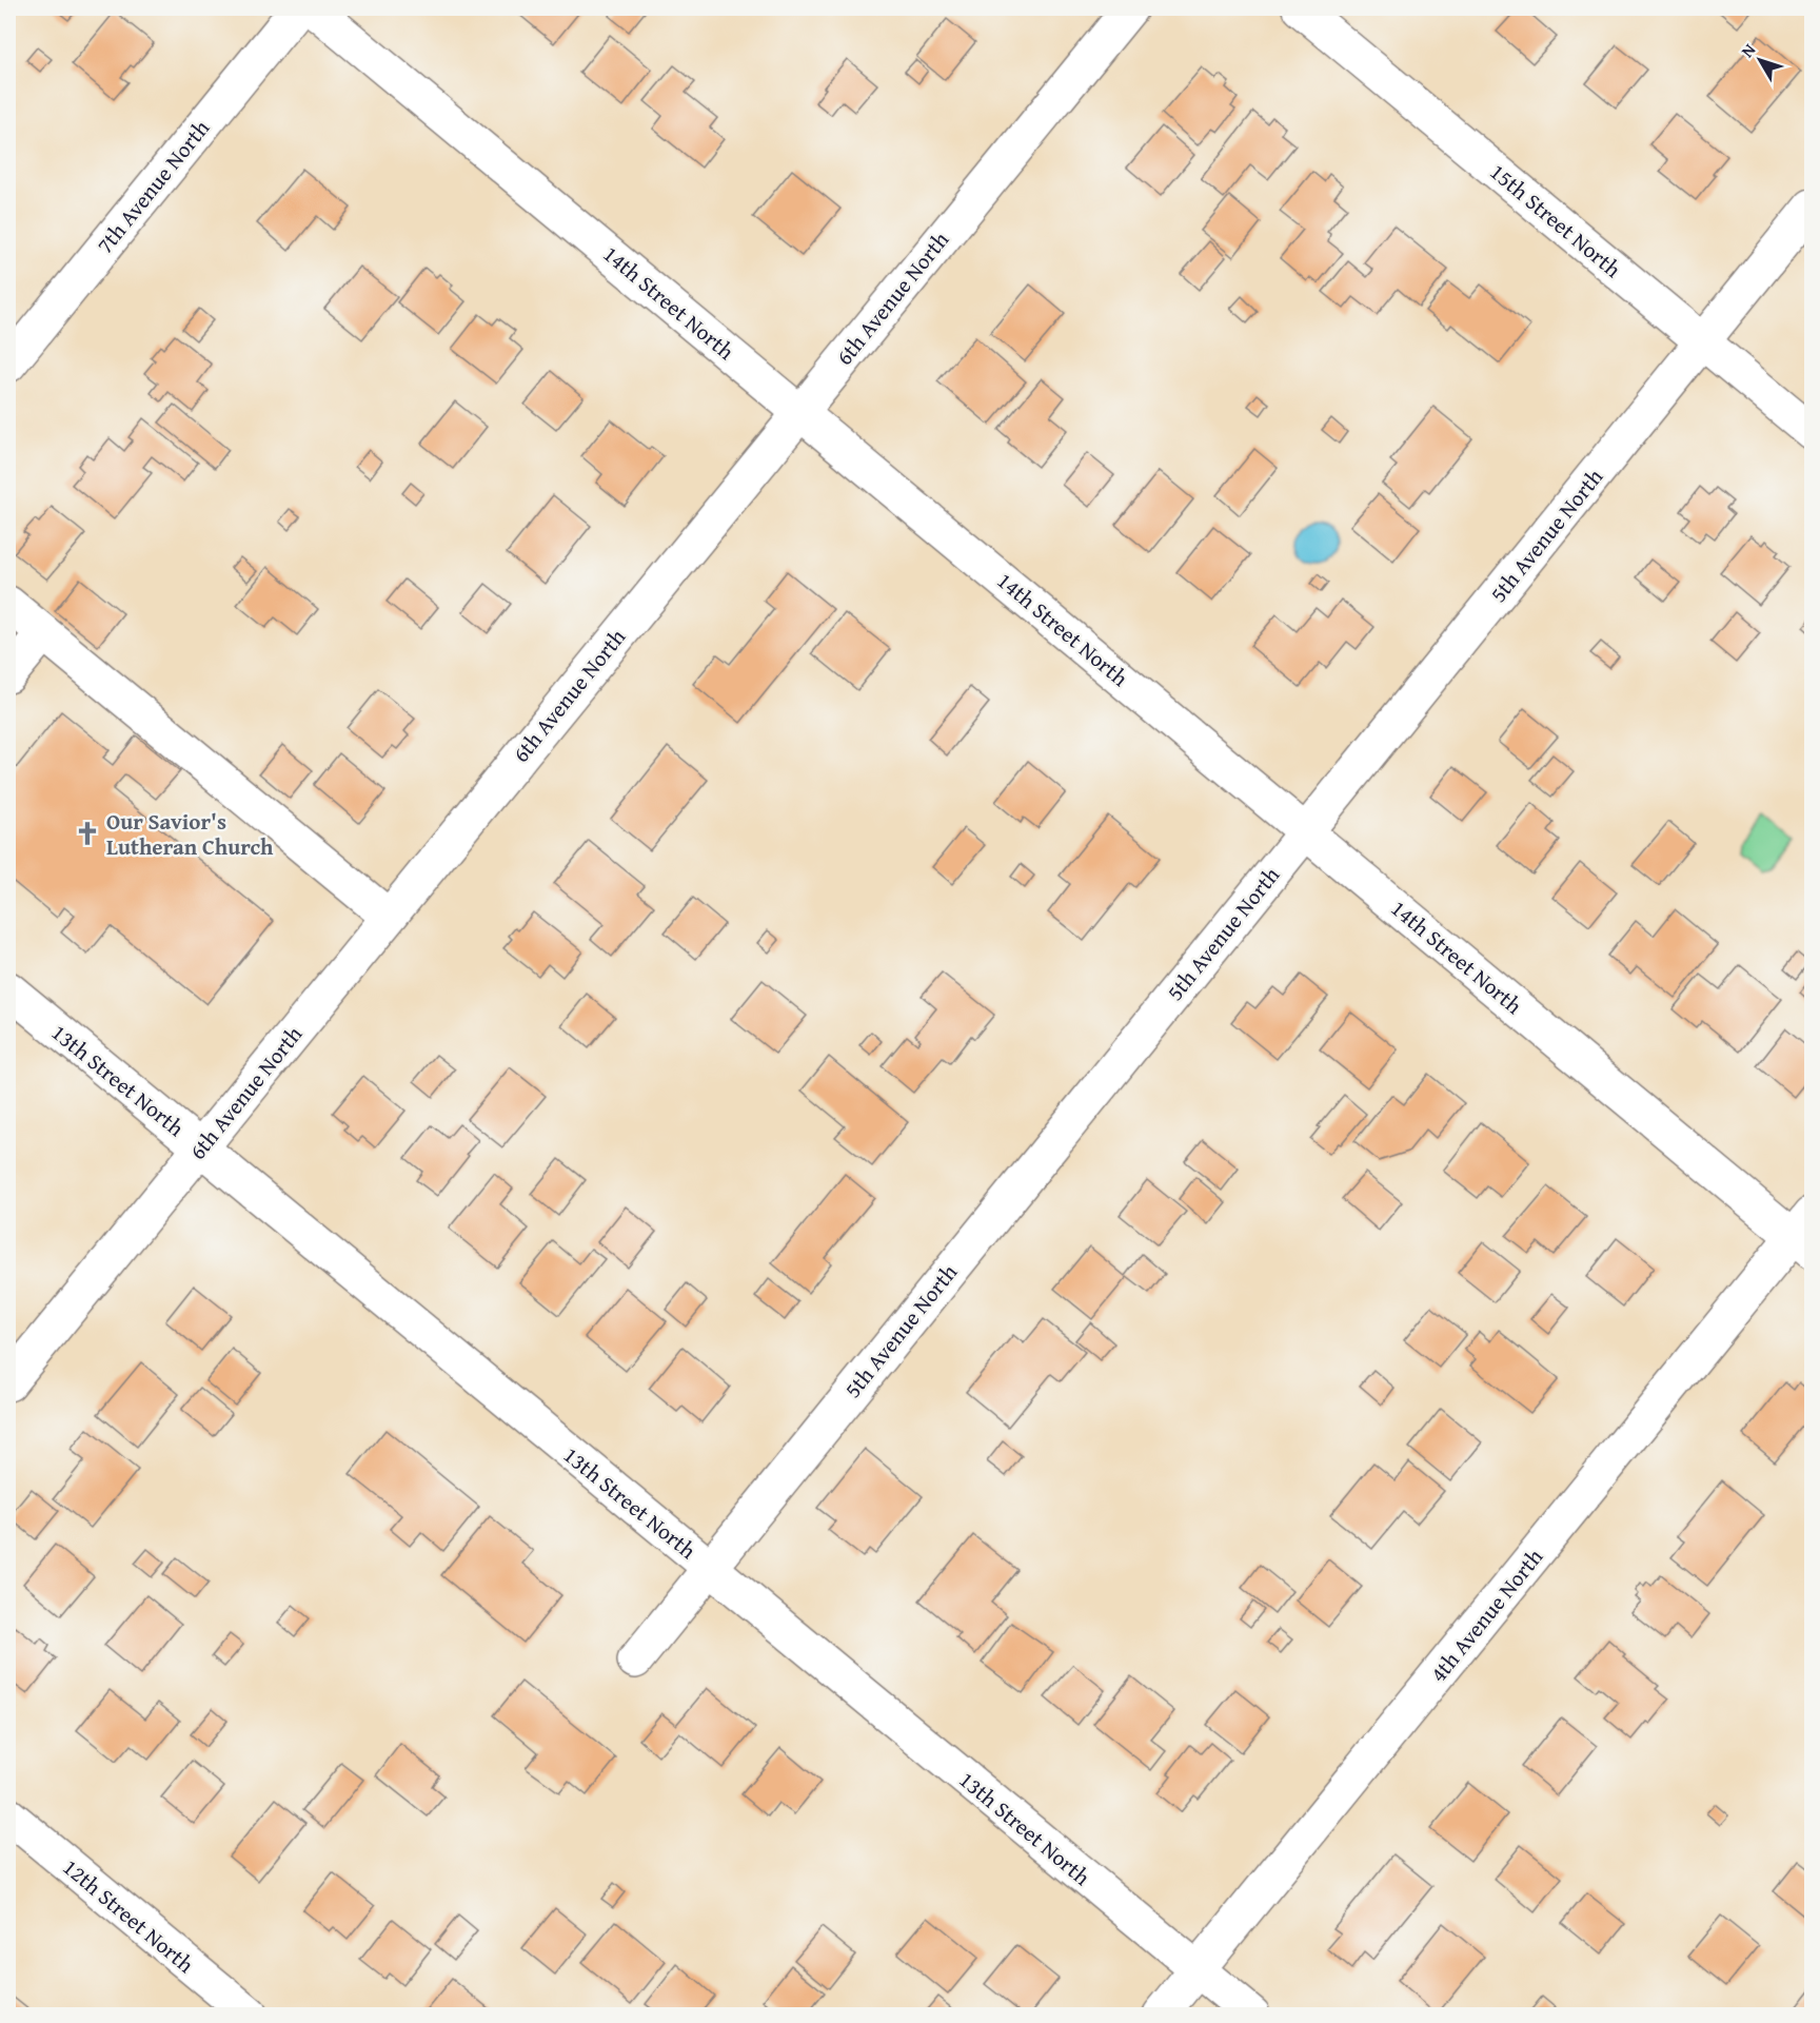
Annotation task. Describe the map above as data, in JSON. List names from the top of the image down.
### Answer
{
  "streets": {
    "street": [
      "7th Avenue North",
      "15th Street North",
      "6th Avenue North",
      "14th Street North",
      "5th Avenue North",
      "13th Street North",
      "4th Avenue North",
      "12th Street North"
    ]
  },
  "crossings": [
    ["15th Street North", "5th Avenue North"],
    ["6th Avenue North", "14th Street North"],
    ["6th Avenue North", "13th Street North"],
    ["14th Street North", "5th Avenue North"],
    ["14th Street North", "4th Avenue North"],
    ["5th Avenue North", "13th Street North"],
    ["13th Street North", "4th Avenue North"]
  ],
  "places": {
    "church": ["Our Savior's Lutheran Church"]
  },
  "north": "top left"
}
